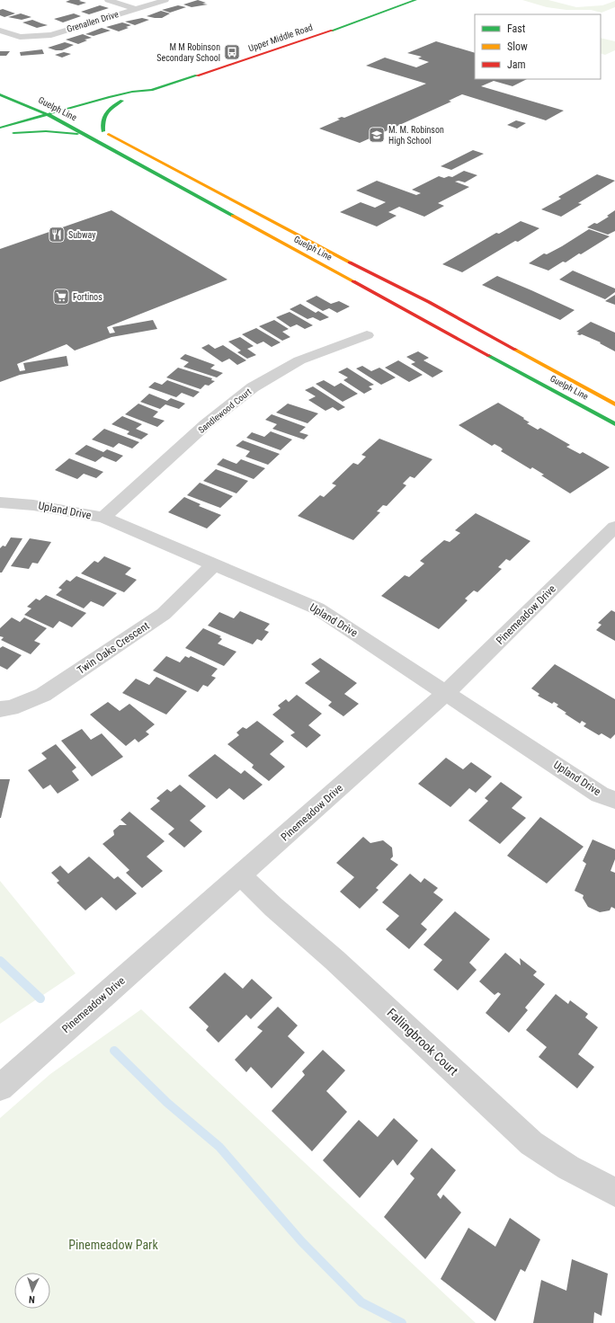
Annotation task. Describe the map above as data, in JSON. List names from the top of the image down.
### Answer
{
  "streets": {
    "main road": ["Upper Middle Road", "Guelph Line"],
    "street": [
      "Grenallen Drive",
      "Sandlewood Court",
      "Upland Drive",
      "Pinemeadow Drive",
      "Twin Oaks Crescent",
      "Fallingbrook Court"
    ]
  },
  "crossings": [
    ["Upper Middle Road", "Guelph Line"],
    ["Sandlewood Court", "Upland Drive"],
    ["Upland Drive", "Pinemeadow Drive"],
    ["Upland Drive", "Twin Oaks Crescent"],
    ["Pinemeadow Drive", "Fallingbrook Court"]
  ],
  "parks": ["Pinemeadow Park"],
  "places": {
    "bus stop": ["M M Robinson Secondary School"],
    "school or university": ["M. M. Robinson High School"],
    "restaurant": ["Subway"],
    "supermarket": ["Fortinos"]
  },
  "legend": ["Fast", "Slow", "Jam"],
  "north": "bottom"
}
